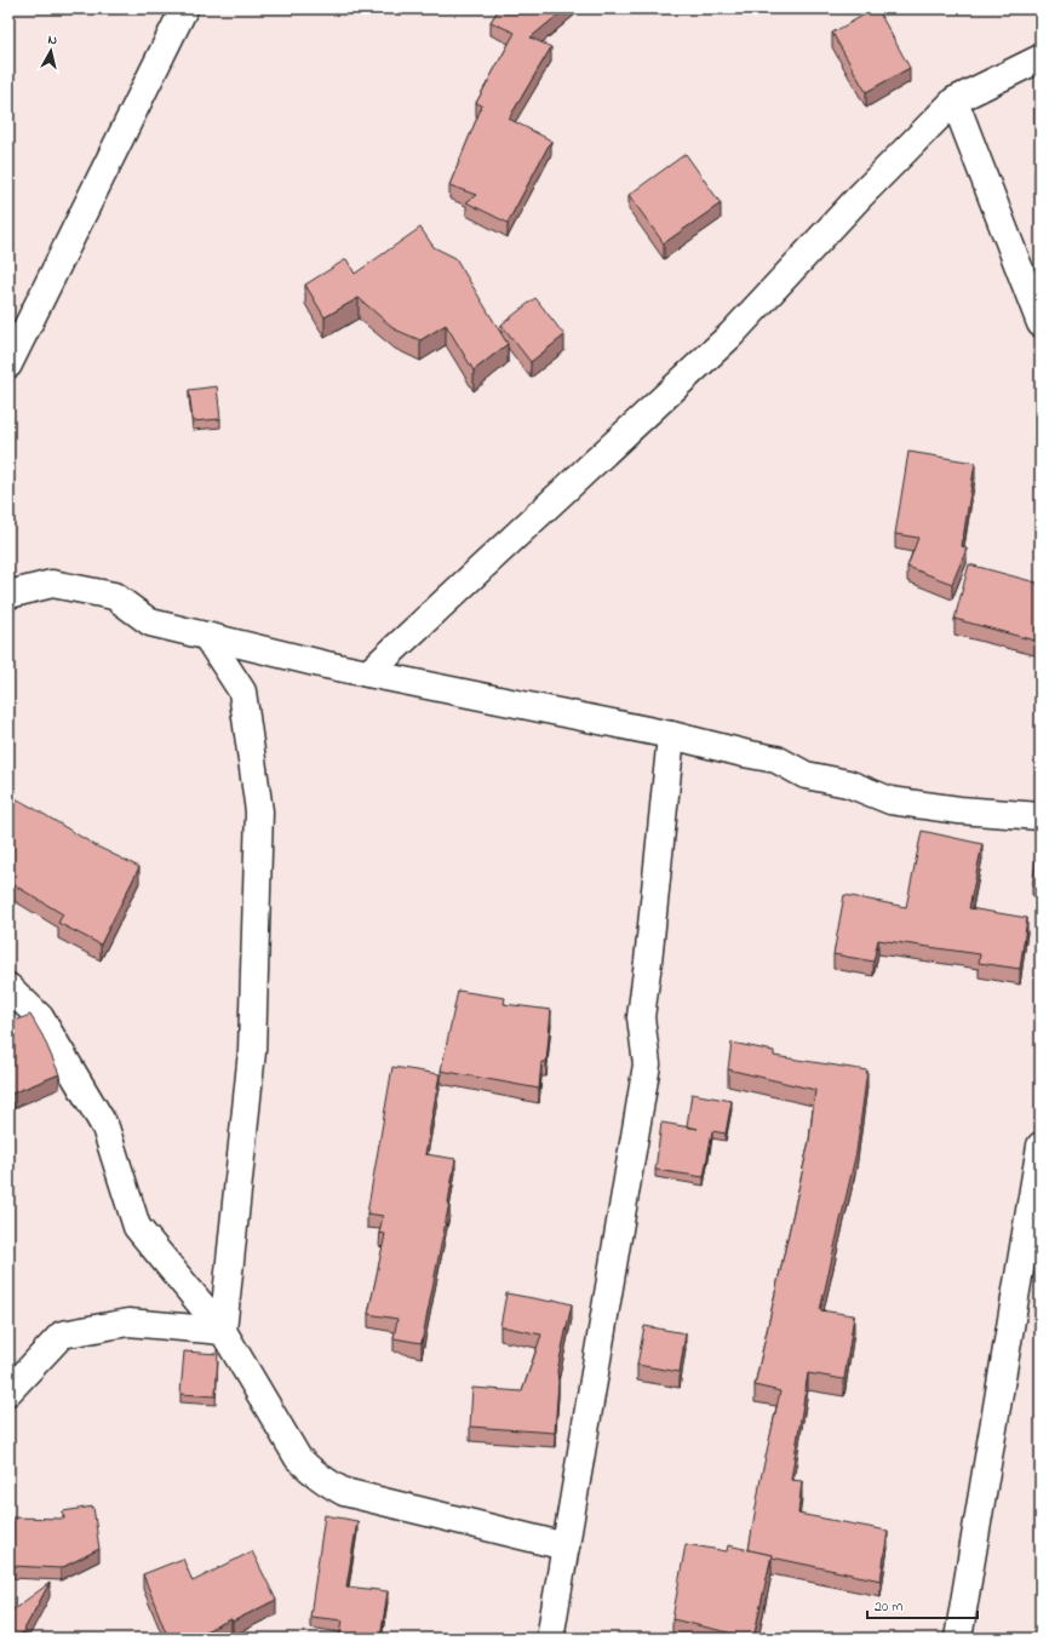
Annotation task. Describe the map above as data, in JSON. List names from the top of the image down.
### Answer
{
  "scale_bar": "20 m",
  "north": "top"
}
